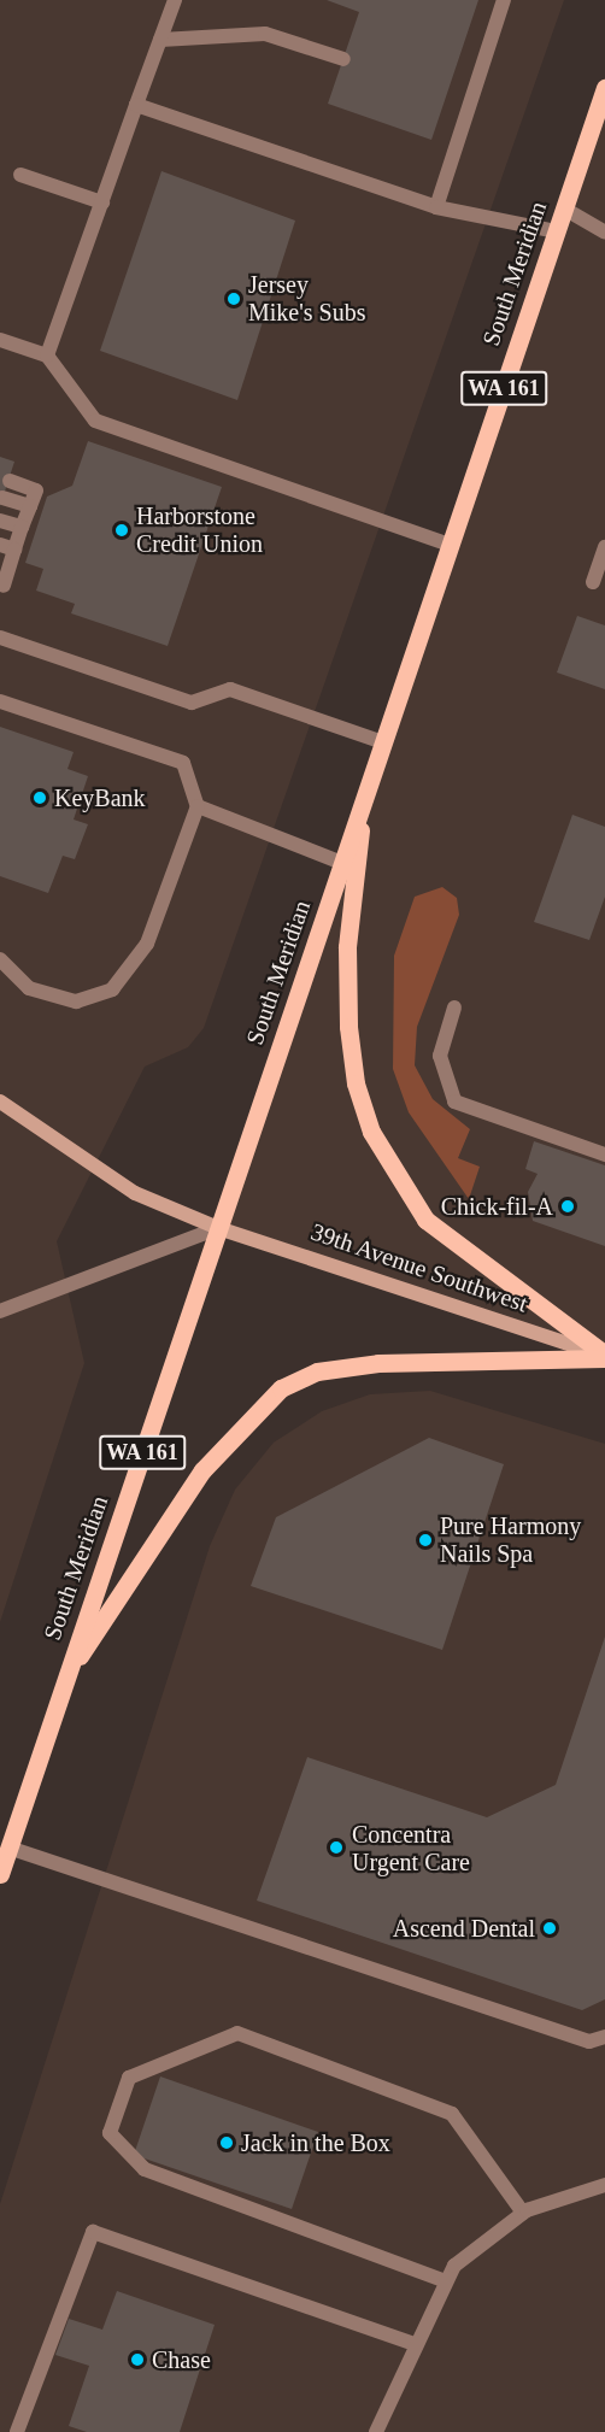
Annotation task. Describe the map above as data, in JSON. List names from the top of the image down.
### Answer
{
  "streets": {
    "main road": ["South Meridian", "WA 161", "39th Avenue Southwest"]
  },
  "crossings": [
    ["South Meridian", "39th Avenue Southwest"]
  ],
  "places": [
    "Jersey Mike's Subs",
    "Harborstone Credit Union",
    "KeyBank",
    "Chick-fil-A",
    "Pure Harmony Nails Spa",
    "Concentra Urgent Care",
    "Ascend Dental",
    "Jack in the Box",
    "Chase"
  ]
}
